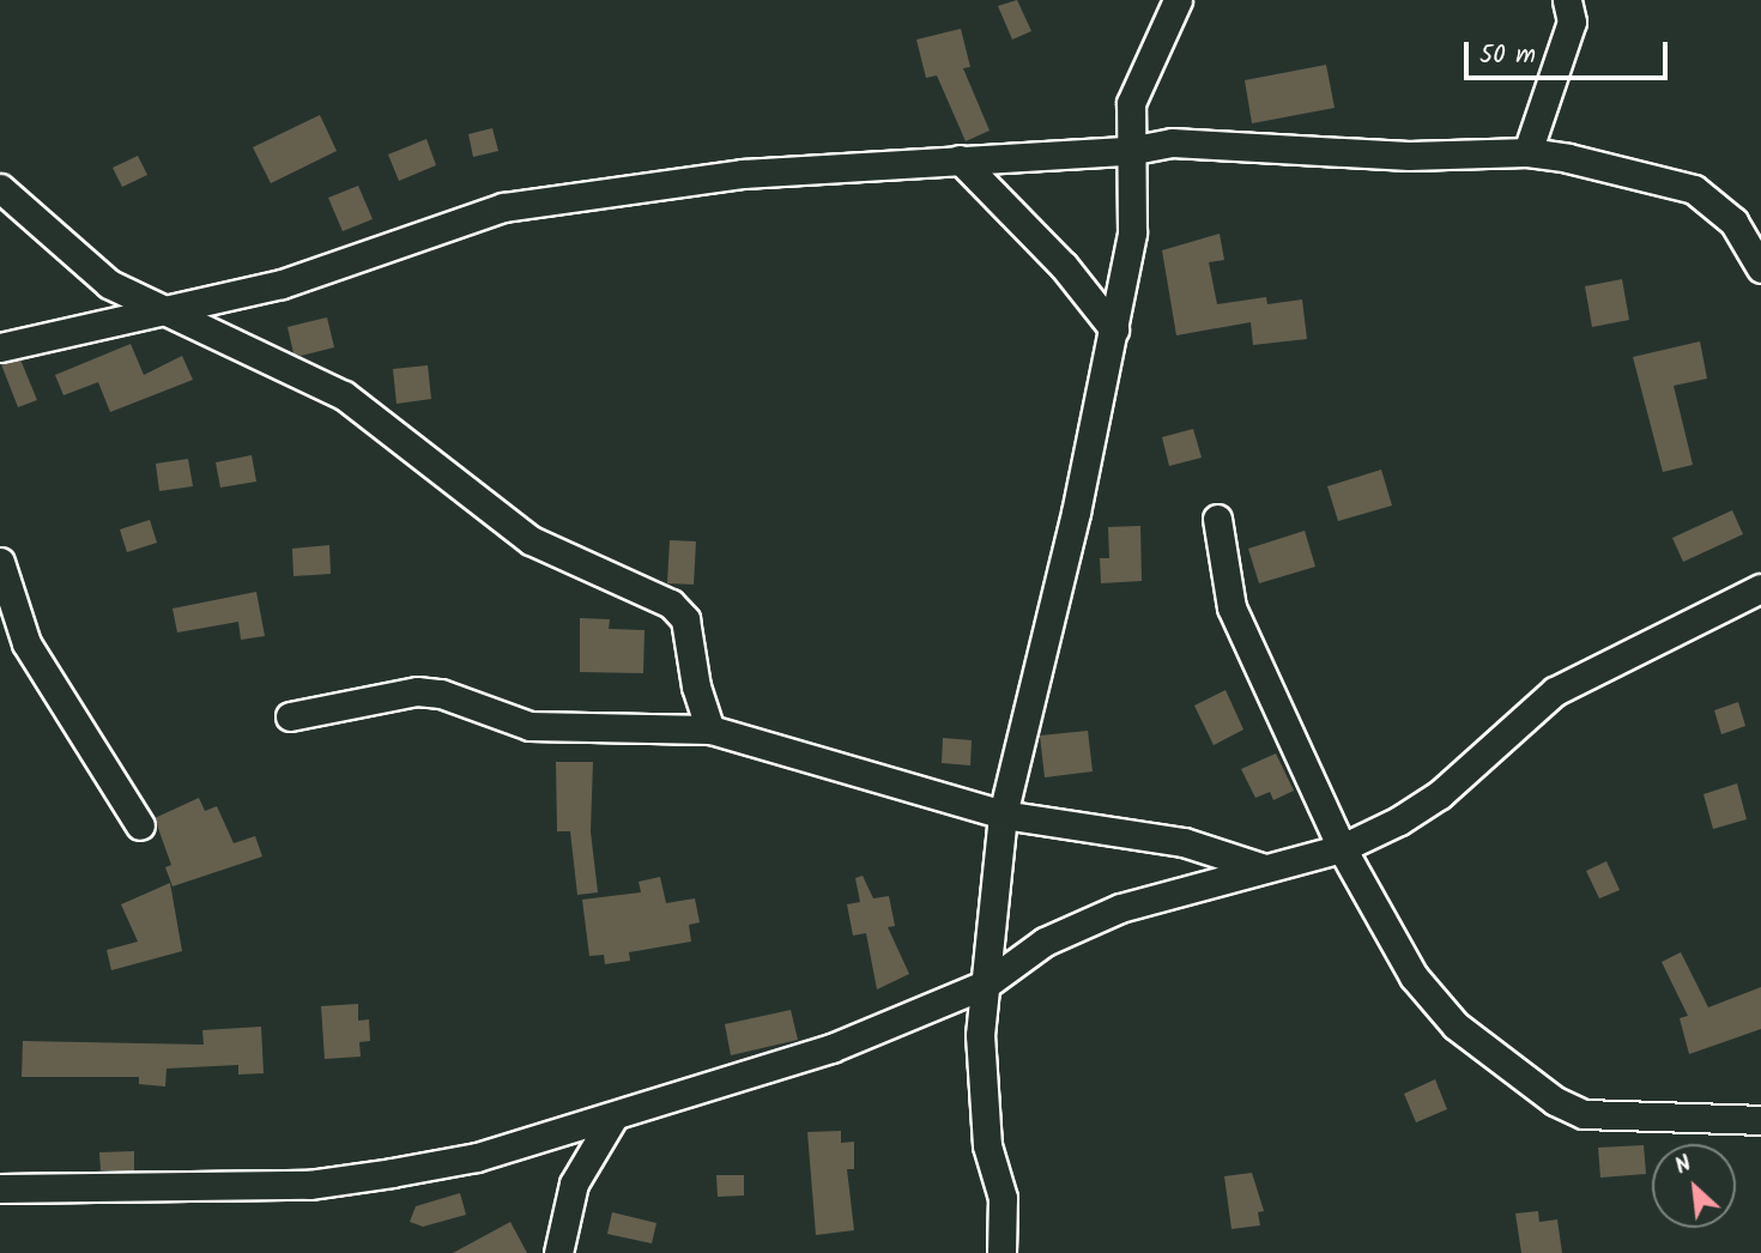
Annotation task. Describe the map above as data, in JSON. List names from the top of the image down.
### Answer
{
  "scale_bar": "50 m",
  "north": "top left"
}
